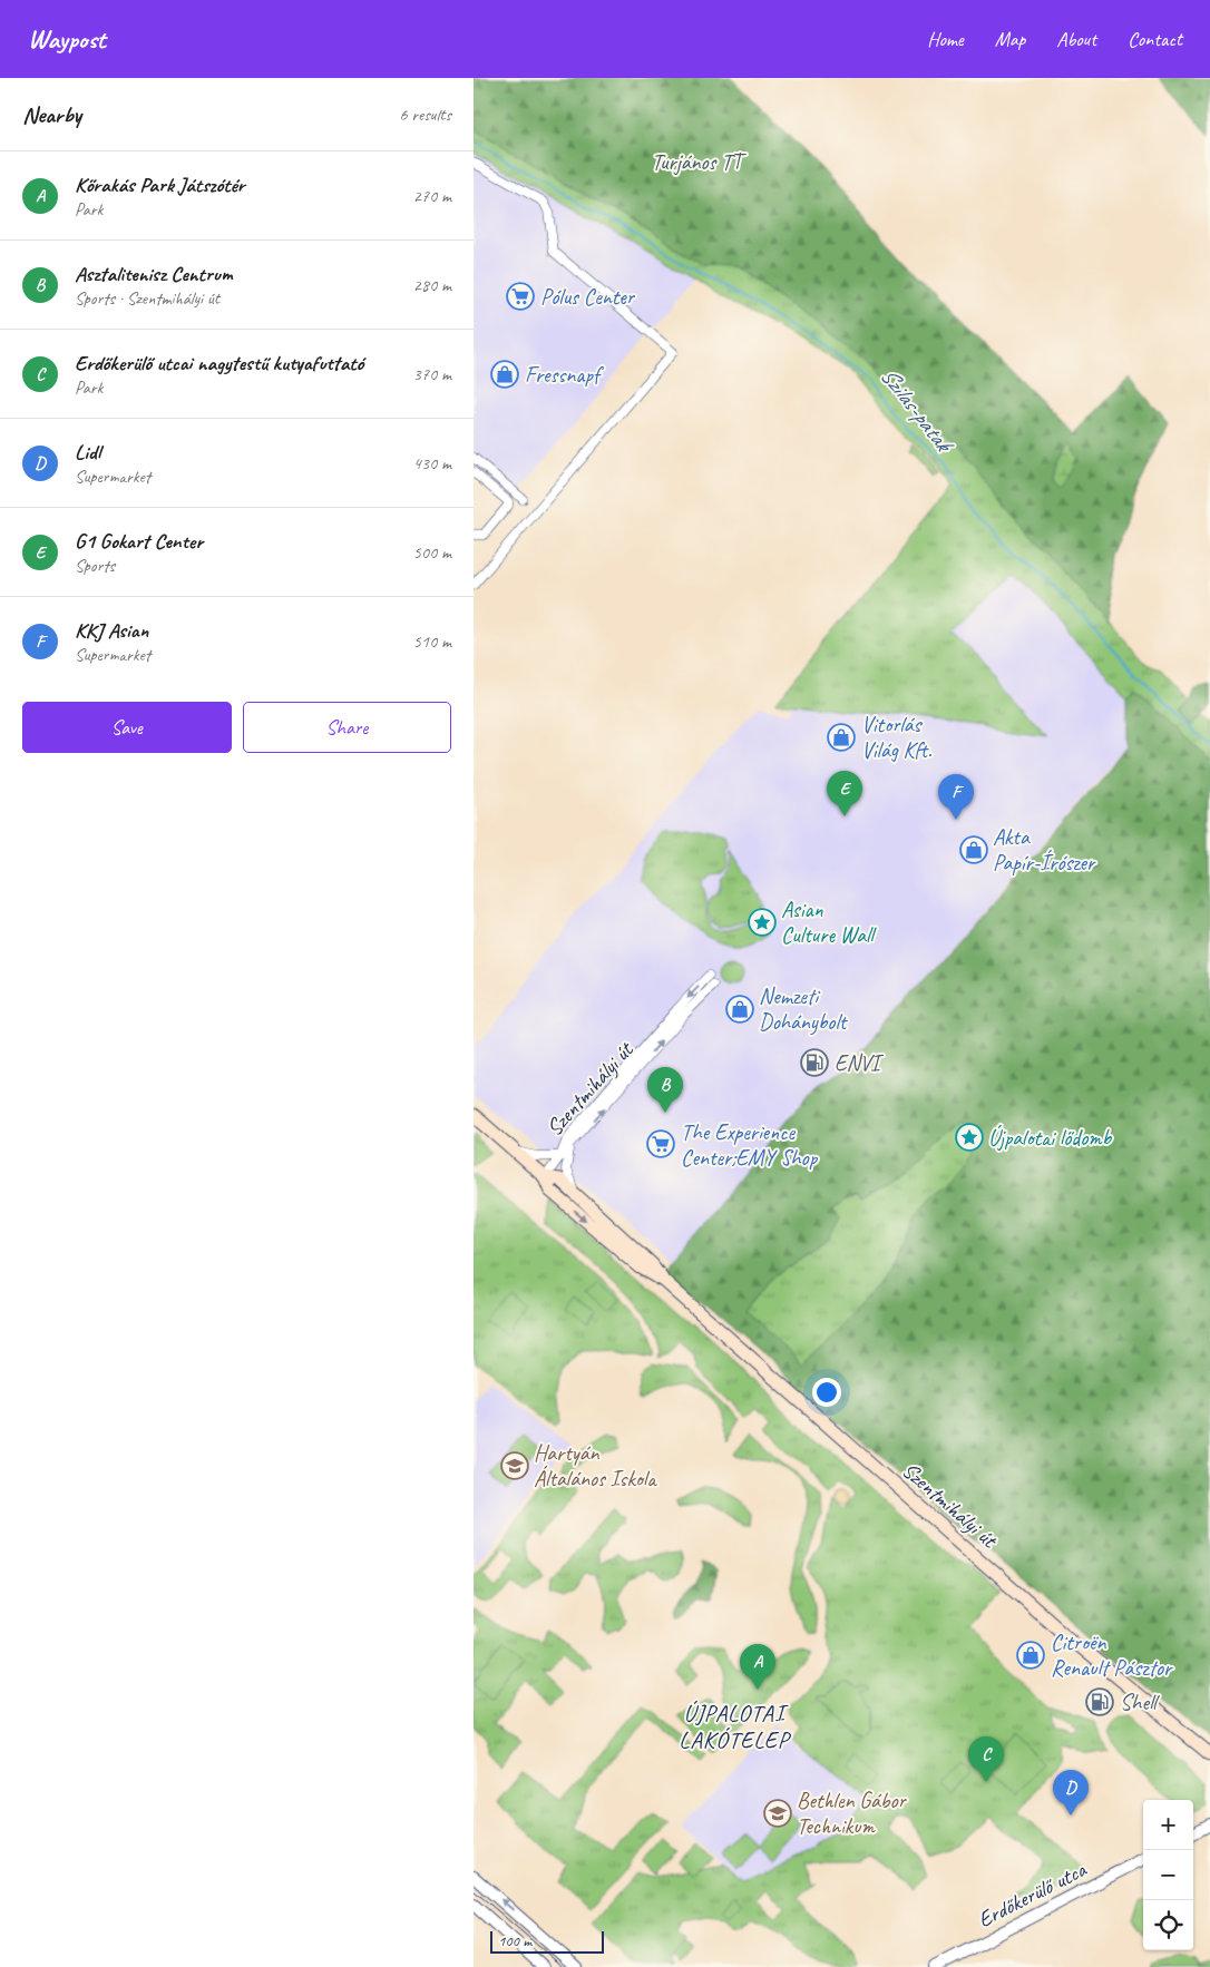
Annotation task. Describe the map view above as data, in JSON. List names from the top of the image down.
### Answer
{
  "streets": {
    "main road": ["Szentmihályi út"],
    "street": ["Erdőkerülő utca"]
  },
  "districts": ["ÚJPALOTAI LAKÓTELEP"],
  "water": ["Szilas-patak"],
  "parks": ["Turjános TT"],
  "places": {
    "supermarket": ["Pólus Center", "The Experience Center;EMY Shop"],
    "shop": [
      "Fressnapf",
      "Vitorlás Világ Kft.",
      "Akta Papír-Írószer",
      "Nemzeti Dohánybolt",
      "Citroën Renault Pásztor"
    ],
    "place": ["Asian Culture Wall", "Újpalotai lődomb"],
    "fuel station": ["ENVI", "Shell"],
    "school or university": ["Hartyán Általános Iskola", "Bethlen Gábor Technikum"]
  },
  "scale_bar": "100 m",
  "page": {
    "header": "Waypost",
    "nav": [
      "Home",
      "Map",
      "About",
      "Contact"
    ],
    "heading": ["Nearby", "6 results"],
    "list": [
      {
        "mark": "A",
        "name": "Kőrakás Park Játszótér",
        "note": "Park",
        "value": "270 m"
      },
      {
        "mark": "B",
        "name": "Asztalitenisz Centrum",
        "note": "Sports · Szentmihályi út",
        "value": "280 m"
      },
      {
        "mark": "C",
        "name": "Erdőkerülő utcai nagytestű kutyafuttató",
        "note": "Park",
        "value": "370 m"
      },
      {
        "mark": "D",
        "name": "Lidl",
        "note": "Supermarket",
        "value": "430 m"
      },
      {
        "mark": "E",
        "name": "G1 Gokart Center",
        "note": "Sports",
        "value": "500 m"
      },
      {
        "mark": "F",
        "name": "KKJ Asian",
        "note": "Supermarket",
        "value": "510 m"
      }
    ],
    "buttons": ["Save", "Share"],
    "pins": [
      "E",
      "F",
      "B",
      "A",
      "C",
      "D"
    ],
    "map_buttons": ["+", "−"],
    "scale": "100 m"
  }
}
